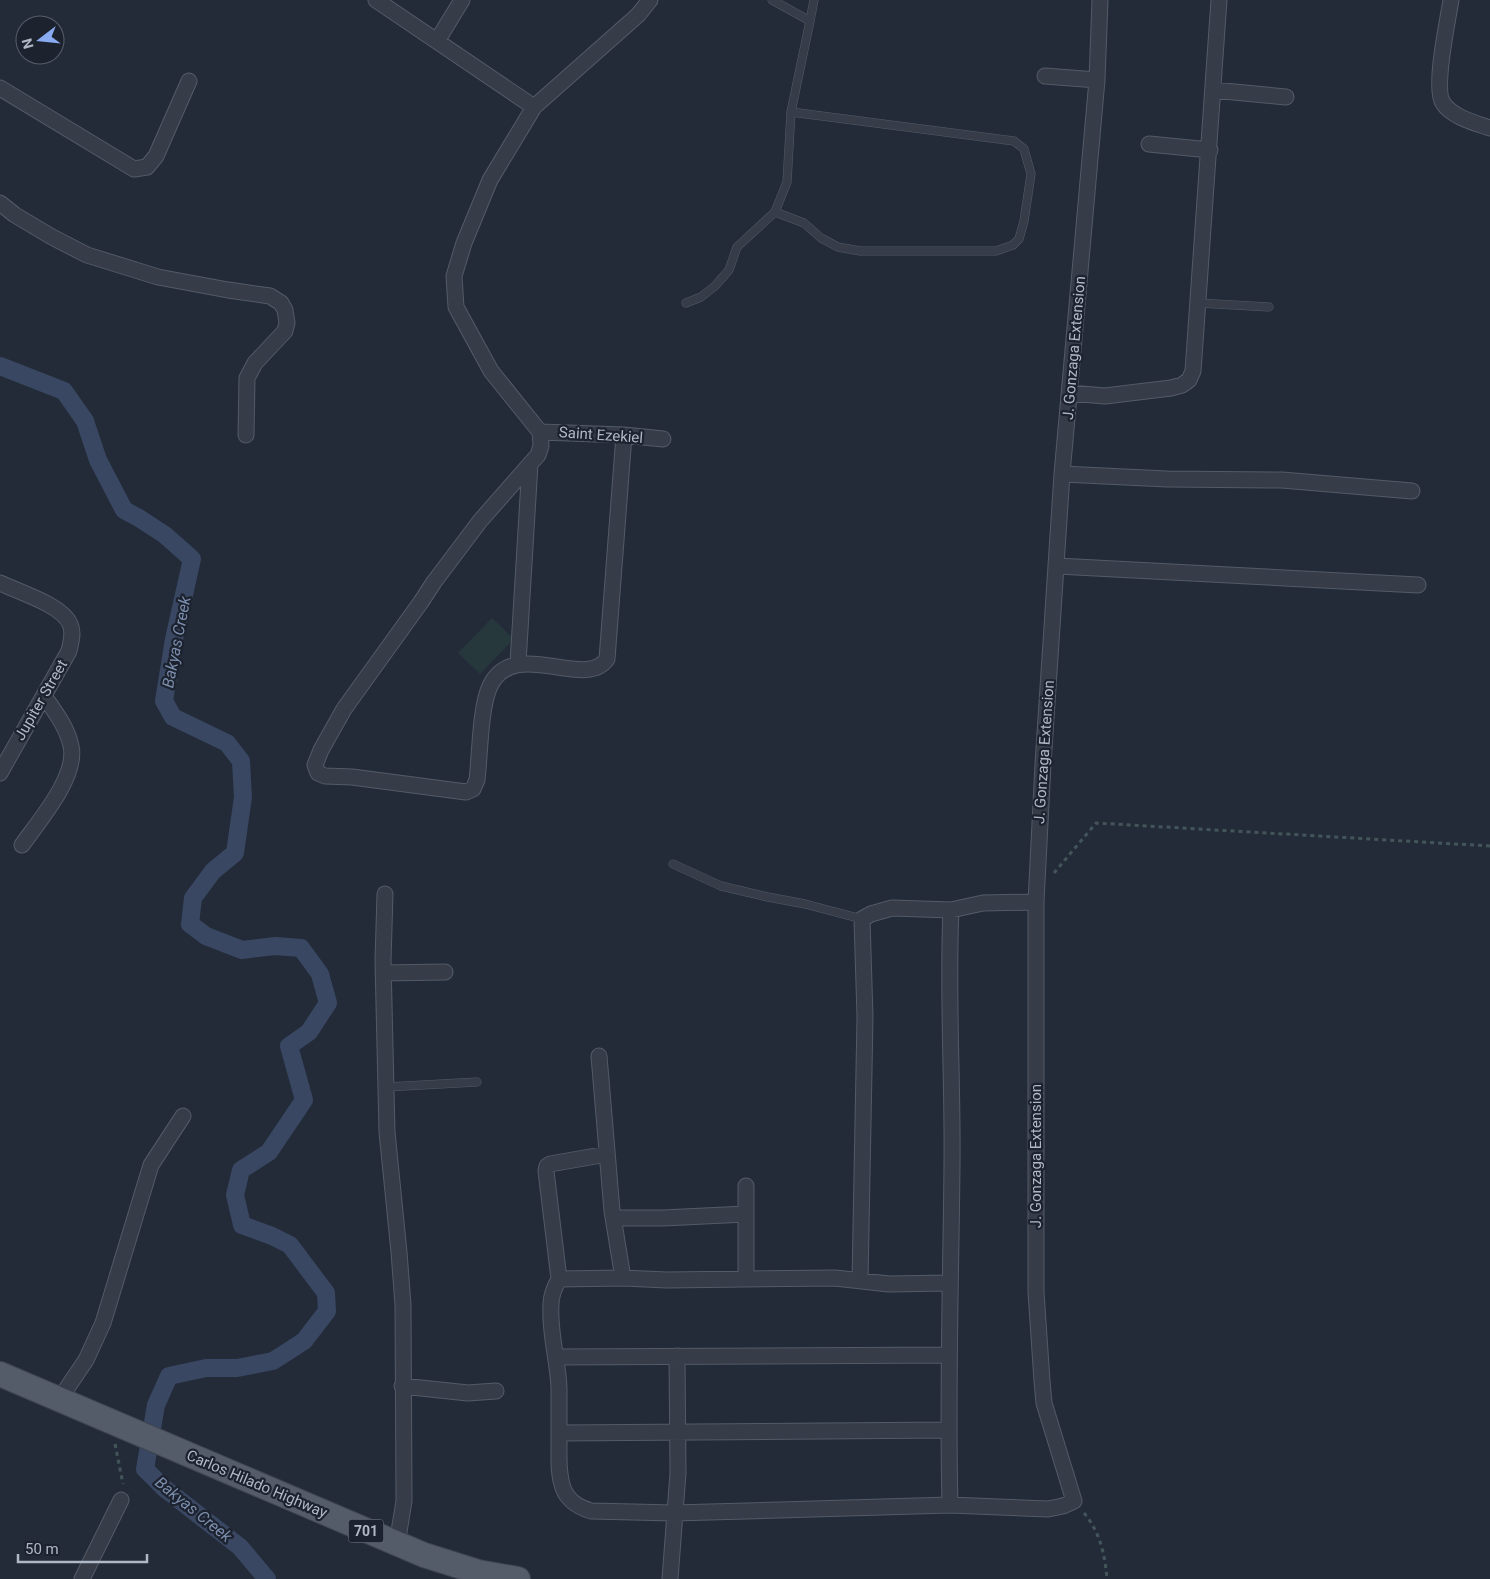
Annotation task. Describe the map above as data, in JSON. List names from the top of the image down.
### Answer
{
  "streets": {
    "main road": ["Carlos Hilado Highway", "701"],
    "street": ["J. Gonzaga Extension", "Saint Ezekiel", "Jupiter Street"]
  },
  "water": ["Bakyas Creek"],
  "scale_bar": "50 m",
  "north": "left"
}
